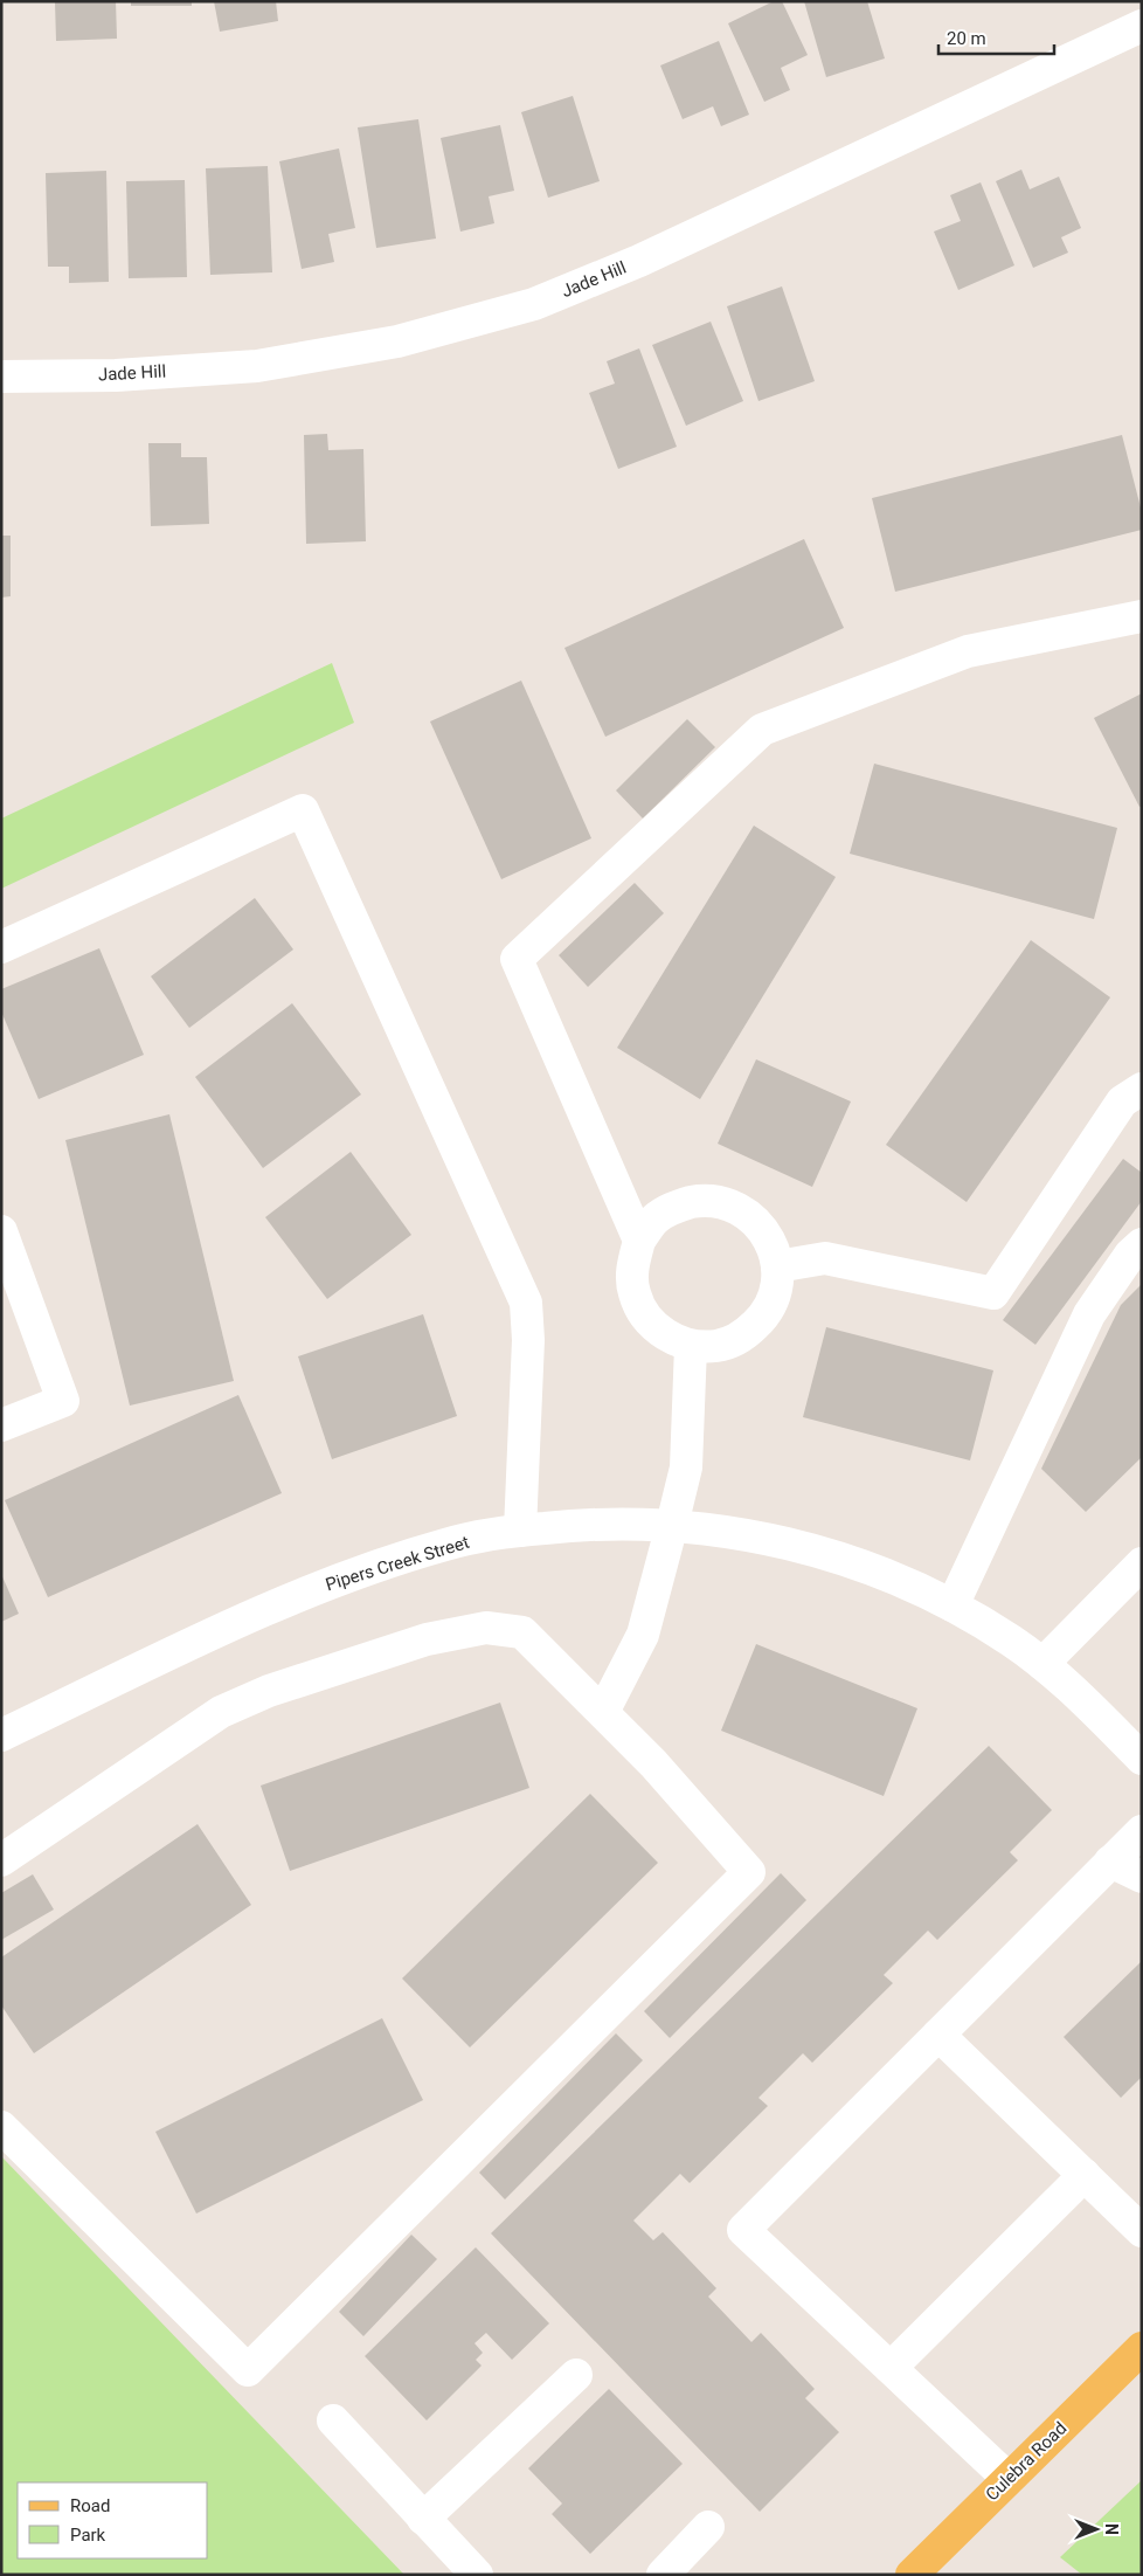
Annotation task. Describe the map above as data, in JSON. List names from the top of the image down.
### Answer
{
  "streets": {
    "main road": ["Culebra Road"],
    "street": ["Jade Hill", "Pipers Creek Street"]
  },
  "legend": ["Road", "Park"],
  "scale_bar": "20 m",
  "north": "right"
}
